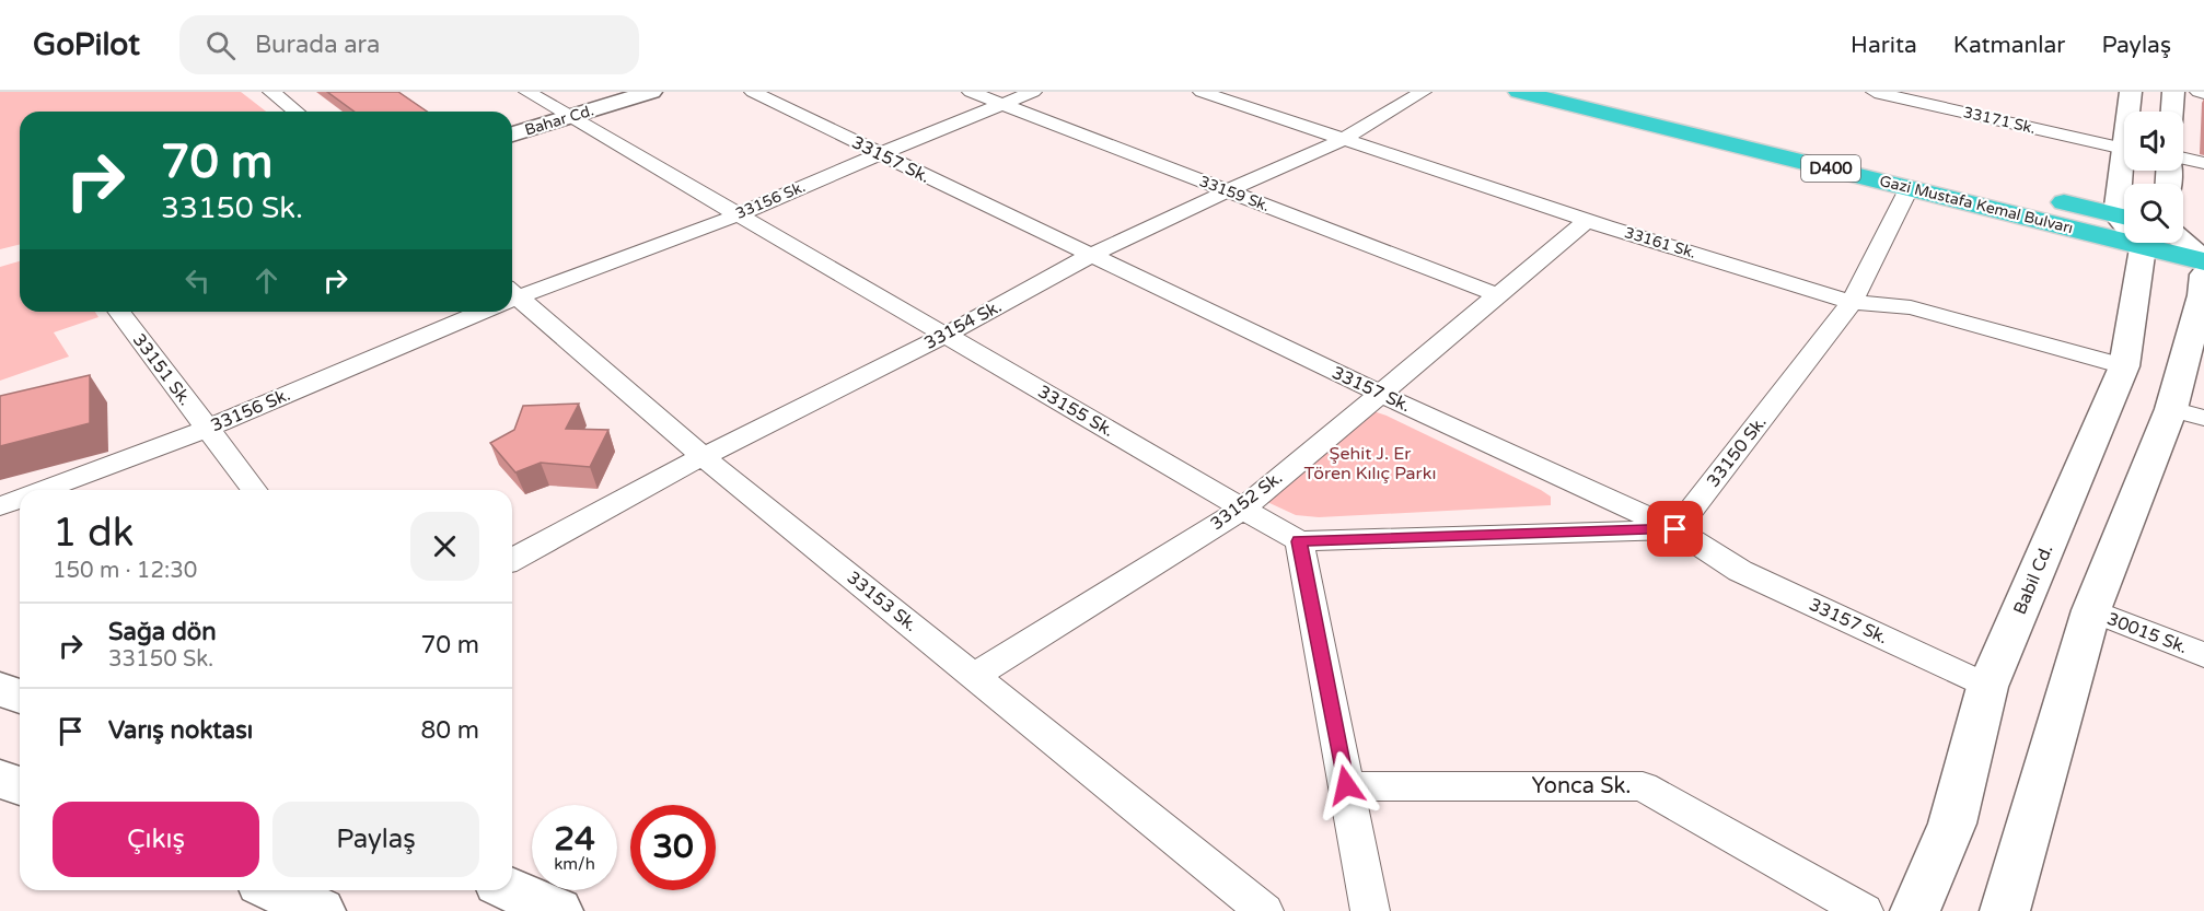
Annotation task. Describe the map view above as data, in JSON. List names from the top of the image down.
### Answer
{
  "streets": {
    "highway": ["D400", "Gazi Mustafa Kemal Bulvarı"],
    "street": [
      "Bahar Cd.",
      "33171 Sk.",
      "33157 Sk.",
      "33159 Sk.",
      "33156 Sk.",
      "33161 Sk.",
      "33154 Sk.",
      "33151 Sk.",
      "33155 Sk.",
      "33150 Sk.",
      "33152 Sk.",
      "Babil Cd.",
      "33153 Sk.",
      "30015 Sk.",
      "Yonca Sk."
    ]
  },
  "crossings": [
    ["Bahar Cd.", "33155 Sk."],
    ["33157 Sk.", "33156 Sk."],
    ["33157 Sk.", "33154 Sk."],
    ["33157 Sk.", "33150 Sk."],
    ["33157 Sk.", "33152 Sk."],
    ["33157 Sk.", "Babil Cd."],
    ["33159 Sk.", "33156 Sk."],
    ["33159 Sk.", "33154 Sk."],
    ["33159 Sk.", "33152 Sk."],
    ["33156 Sk.", "33151 Sk."],
    ["33156 Sk.", "33155 Sk."],
    ["Gazi Mustafa Kemal Bulvarı", "33150 Sk."],
    ["33161 Sk.", "33154 Sk."],
    ["33161 Sk.", "33150 Sk."],
    ["33161 Sk.", "33152 Sk."],
    ["33161 Sk.", "Babil Cd."],
    ["33154 Sk.", "33155 Sk."],
    ["33154 Sk.", "33153 Sk."],
    ["33155 Sk.", "33152 Sk."],
    ["33152 Sk.", "33153 Sk."]
  ],
  "parks": ["Şehit J. Er Tören Kılıç Parkı"],
  "page": {
    "header": "GoPilot",
    "search": "Burada ara",
    "nav": ["Harita", "Katmanlar", "Paylaş"],
    "turn": ["70 m", "33150 Sk."],
    "heading": ["1 dk", "150 m · 12:30"],
    "list": [
      {
        "name": "Sağa dön",
        "note": "33150 Sk.",
        "value": "70 m"
      },
      {
        "name": "Varış noktası",
        "value": "80 m"
      }
    ],
    "buttons": ["Çıkış", "Paylaş"],
    "speed": "24 km/h",
    "limit": "30"
  }
}
